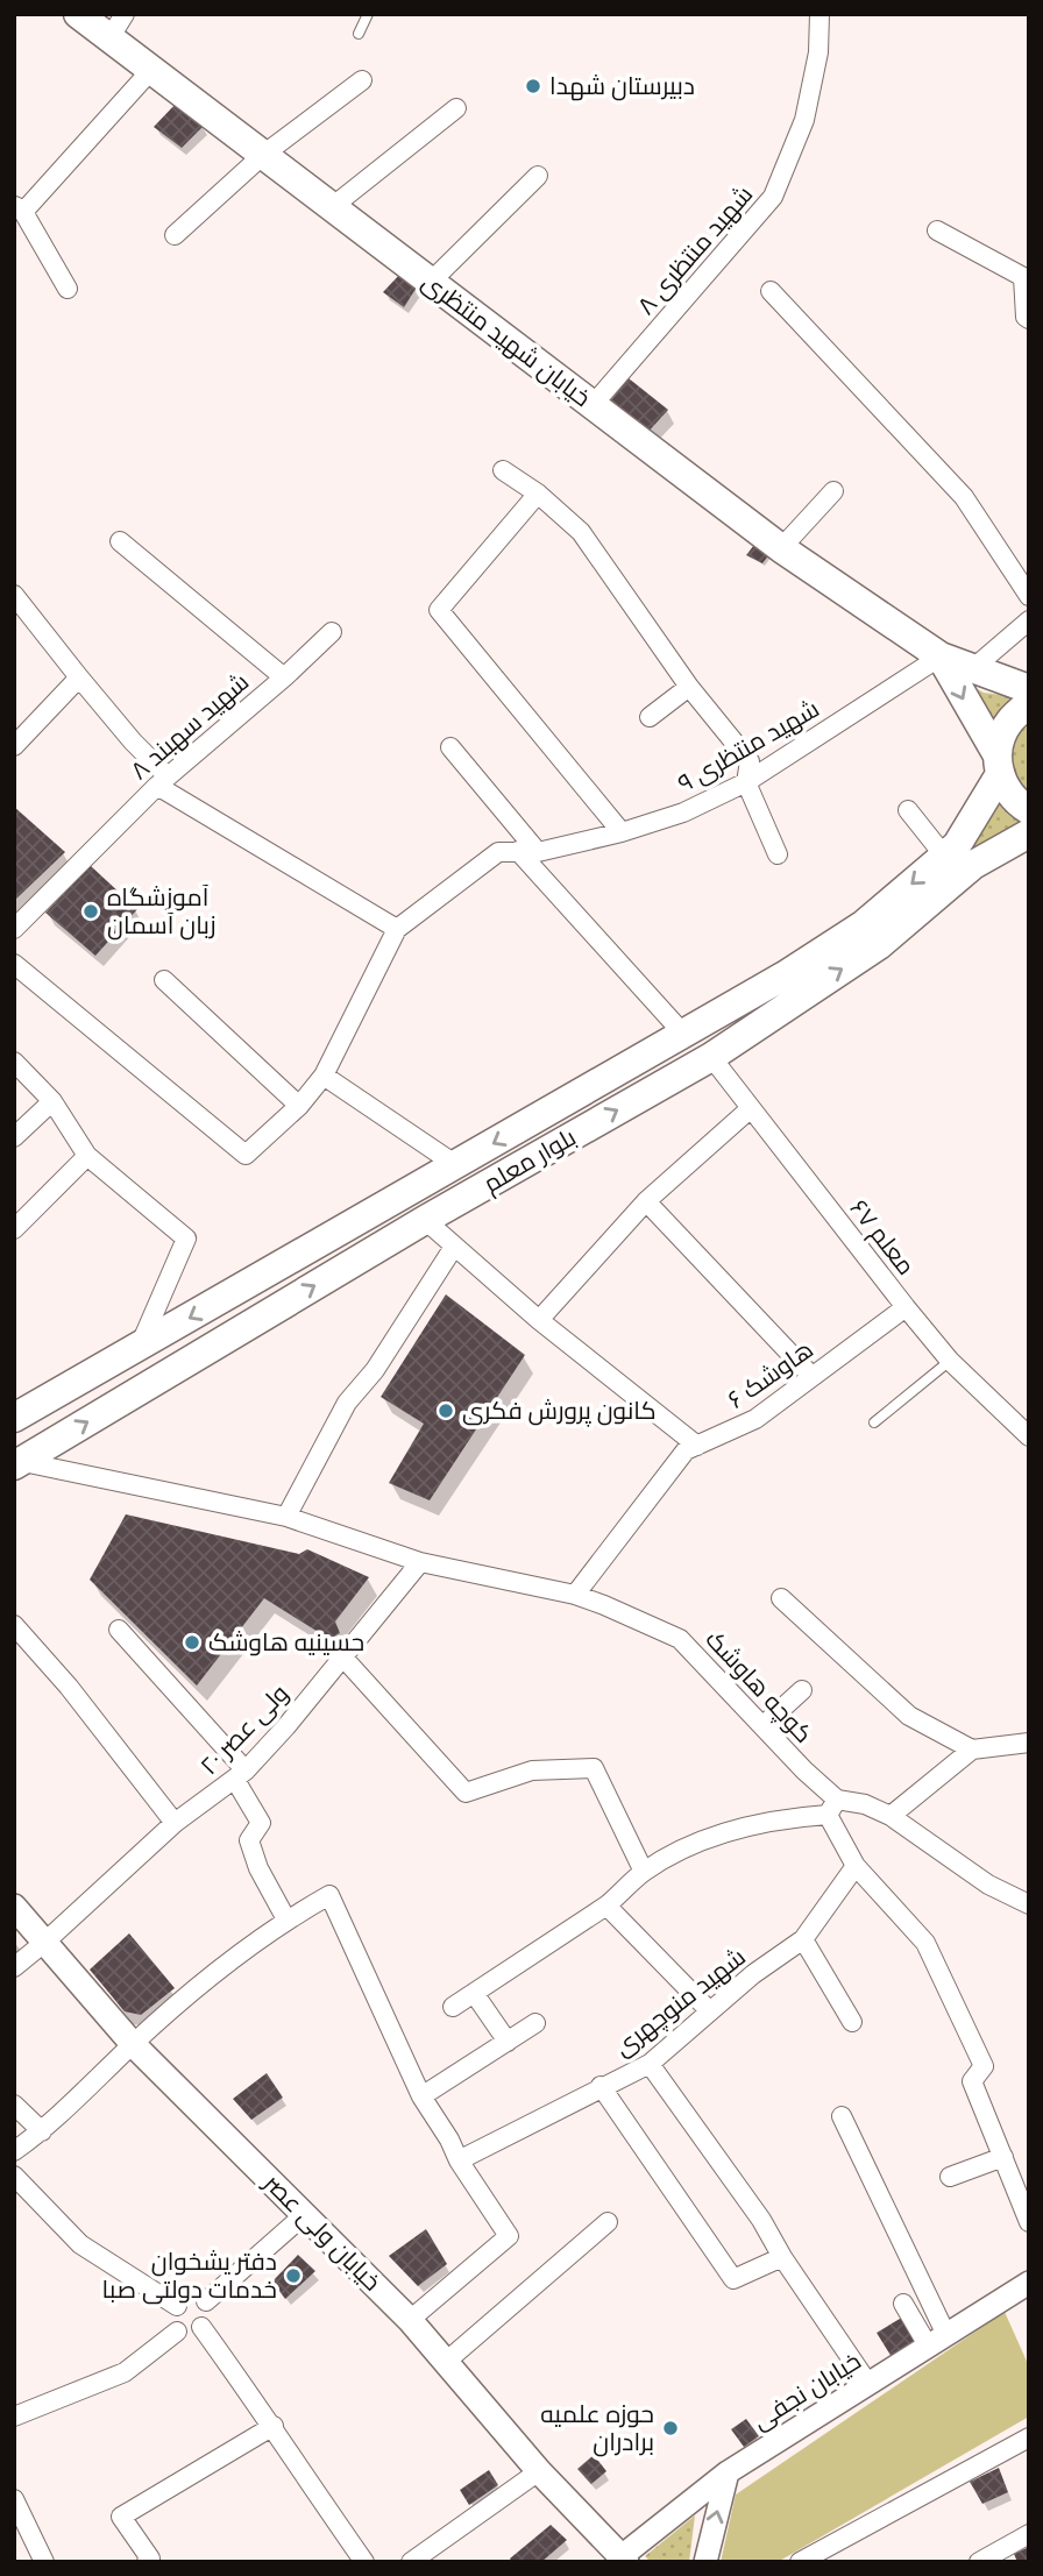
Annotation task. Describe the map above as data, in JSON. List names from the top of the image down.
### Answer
{
  "streets": {
    "main road": ["خیابان شهید منتظری", "بلوار معلم", "خیابان ولی عصر"],
    "street": [
      "شهید منتظری ۸",
      "شهید سهبند ۸",
      "شهید منتظری ۹",
      "معلم ۶۷",
      "هاوشک ۶",
      "کوچه هاوشک",
      "ولی عصر ۲۰",
      "شهید منوچهری",
      "خیابان نجفی"
    ]
  },
  "crossings": [
    ["شهید منتظری ۸", "خیابان شهید منتظری"],
    ["خیابان شهید منتظری", "شهید منتظری ۹"],
    ["بلوار معلم", "معلم ۶۷"],
    ["بلوار معلم", "کوچه هاوشک"],
    ["معلم ۶۷", "هاوشک ۶"],
    ["هاوشک ۶", "کوچه هاوشک"],
    ["کوچه هاوشک", "ولی عصر ۲۰"],
    ["ولی عصر ۲۰", "خیابان ولی عصر"],
    ["خیابان ولی عصر", "خیابان نجفی"]
  ],
  "places": [
    "دبیرستان شهدا",
    "آموزشگاه زبان آسمان",
    "کانون پرورش فکری",
    "حسینیه هاوشک",
    "دفتر یشخوان خدمات دولتی صبا",
    "حوزه علمیه برادران"
  ]
}
